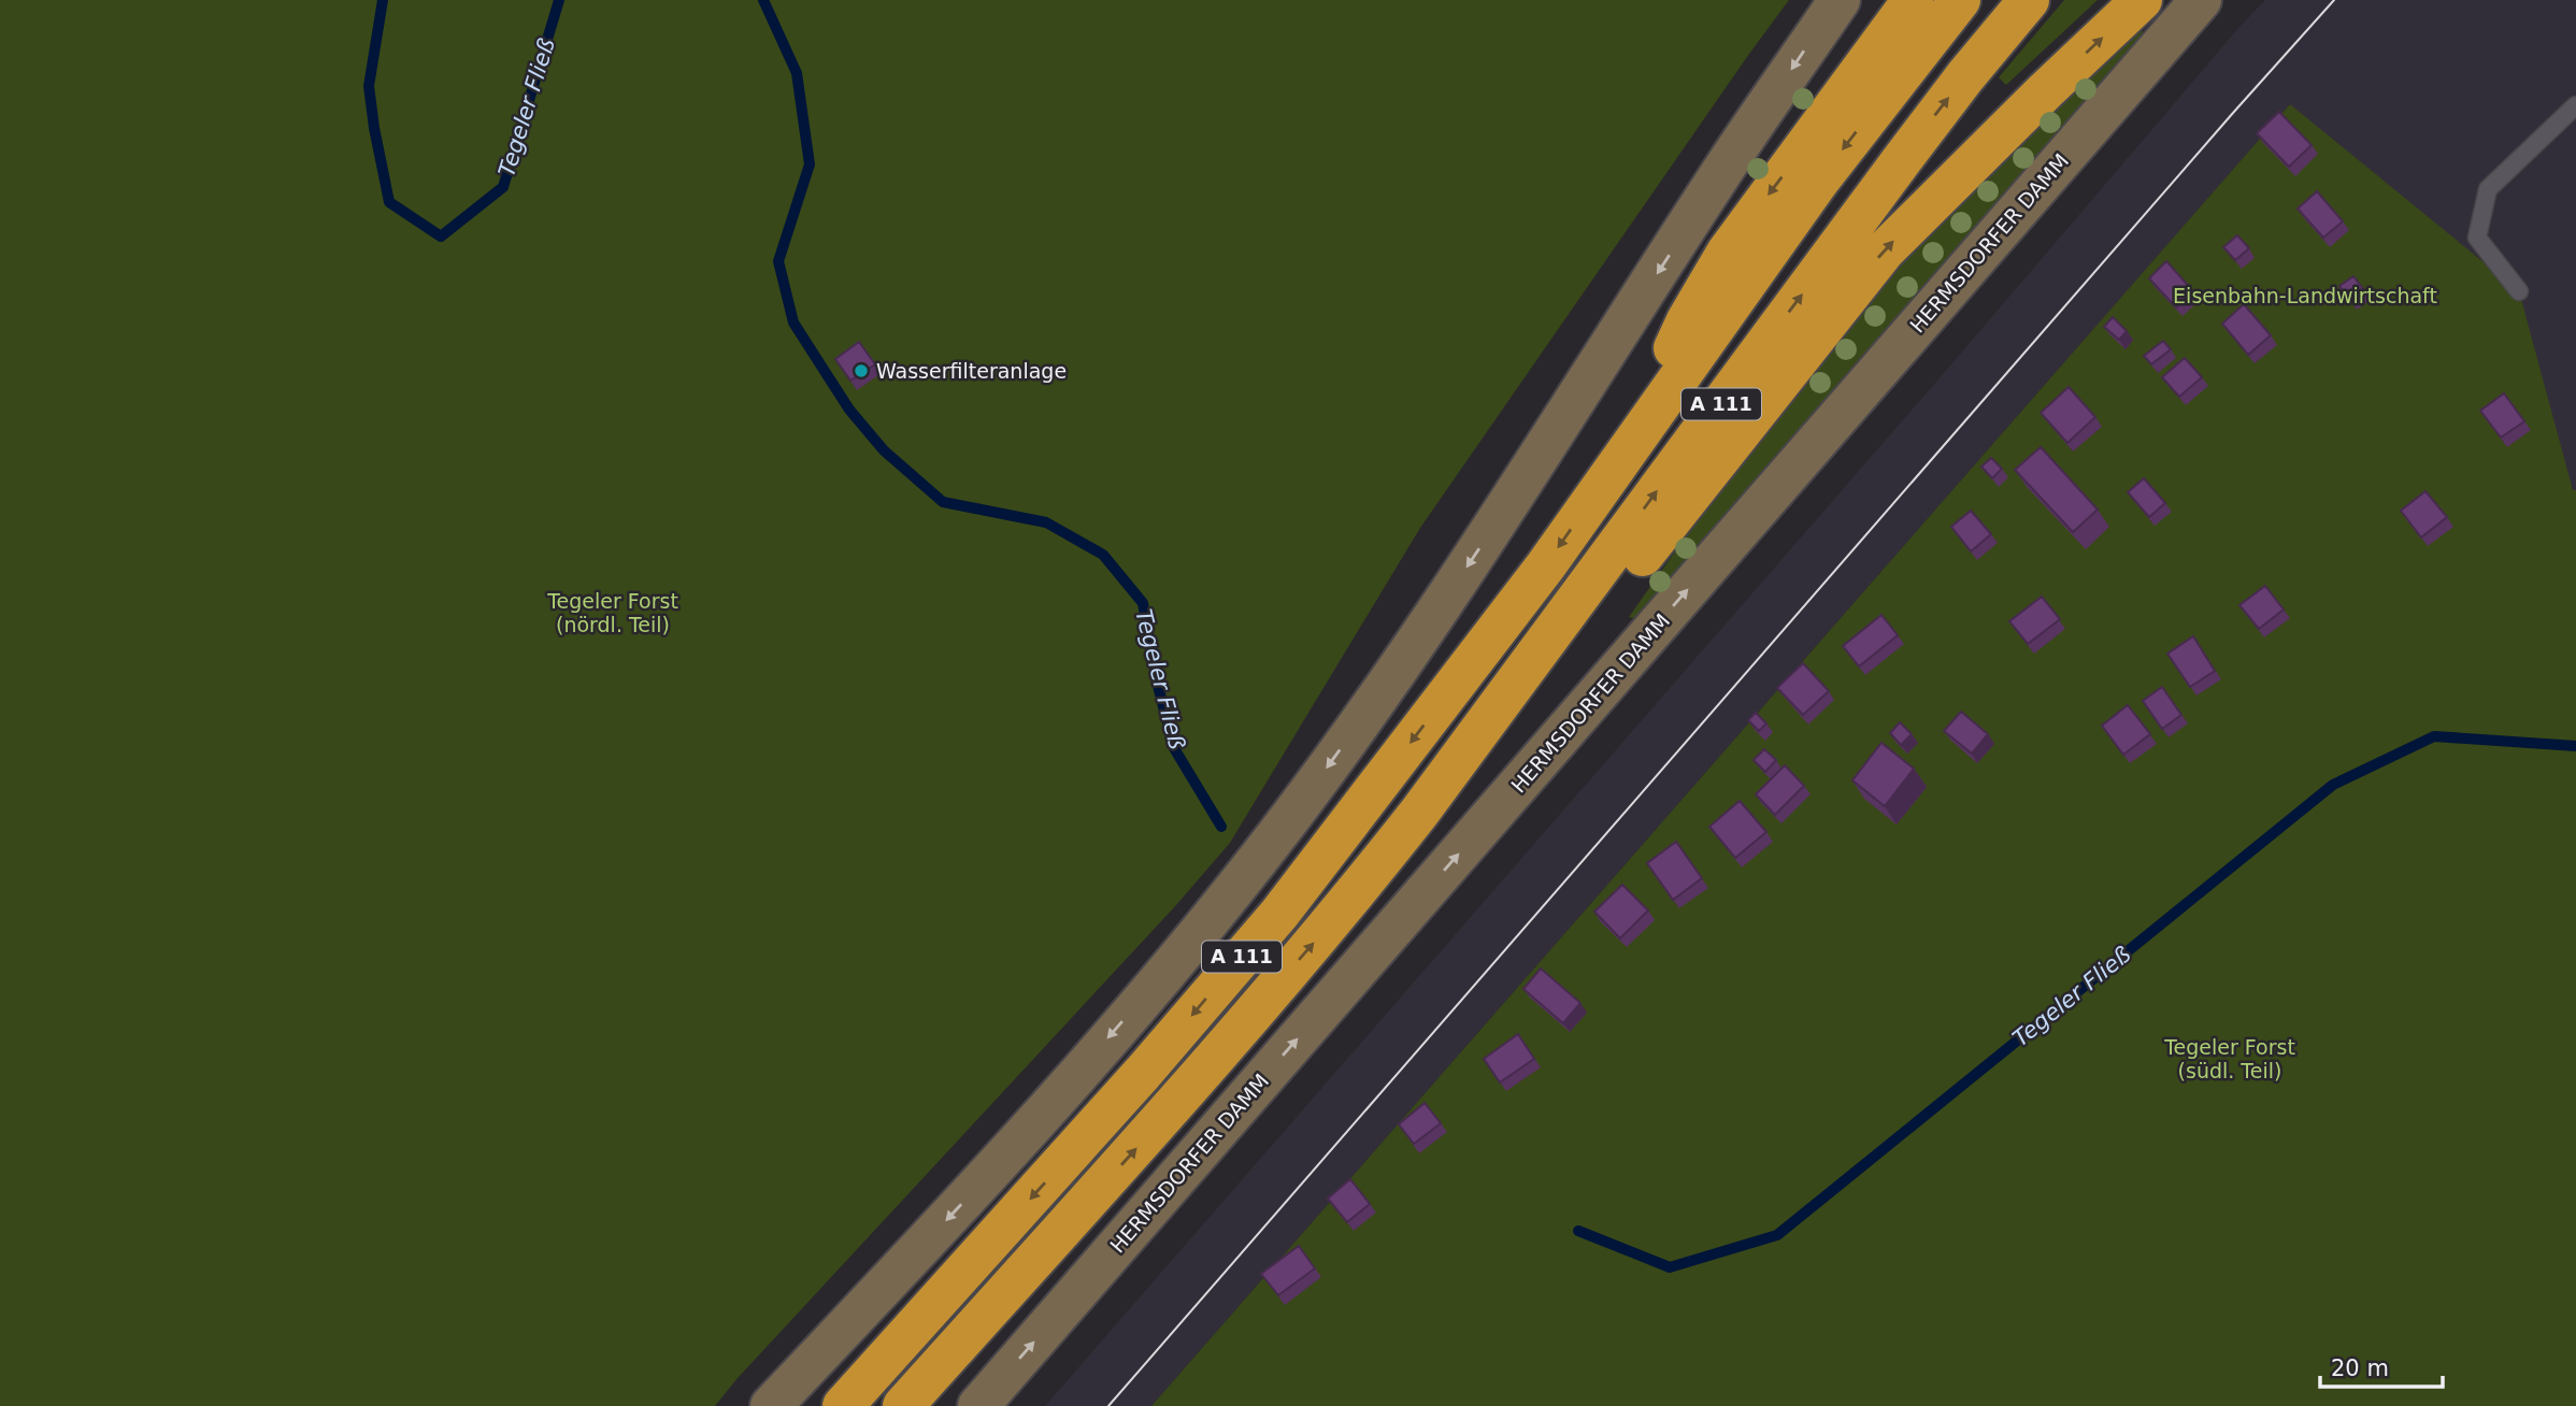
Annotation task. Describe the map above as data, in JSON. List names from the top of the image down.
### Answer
{
  "streets": {
    "highway": ["A 111"],
    "main road": ["HERMSDORFER DAMM"]
  },
  "water": ["Tegeler Fließ"],
  "parks": ["Eisenbahn-Landwirtschaft", "Tegeler Forst (nördl. Teil)", "Tegeler Forst (südl. Teil)"],
  "places": ["Wasserfilteranlage"],
  "scale_bar": "20 m"
}
